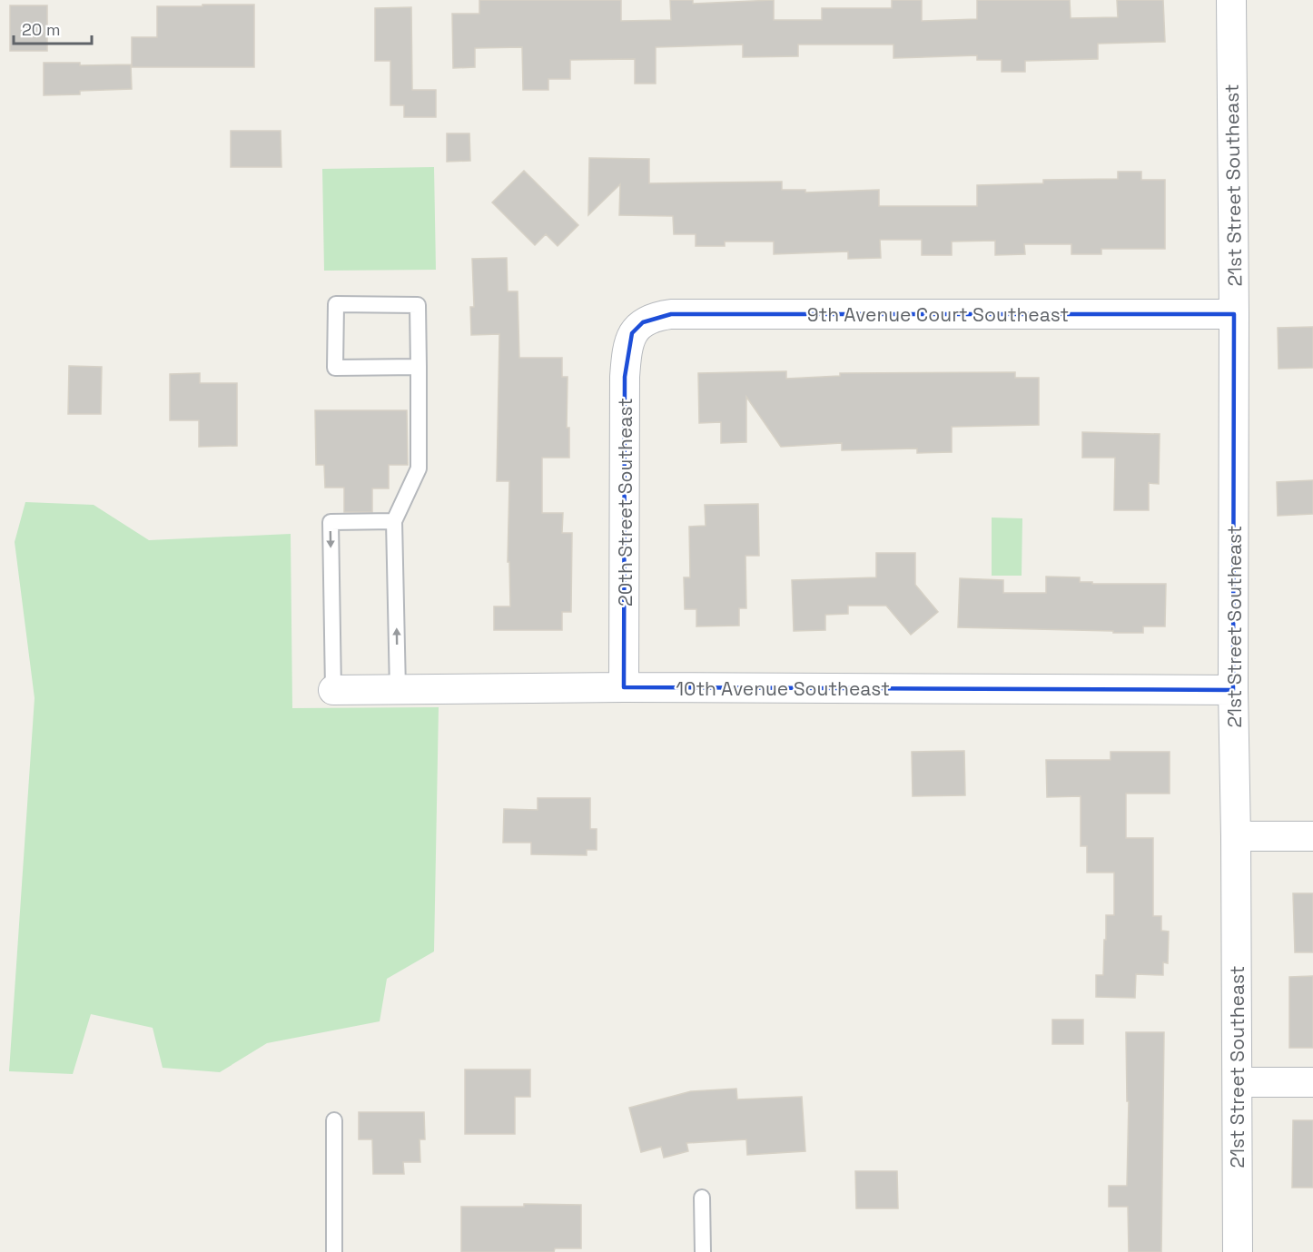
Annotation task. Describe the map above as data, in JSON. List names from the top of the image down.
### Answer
{
  "streets": {
    "street": [
      "21st Street Southeast",
      "9th Avenue Court Southeast",
      "20th Street Southeast",
      "10th Avenue Southeast"
    ]
  },
  "crossings": [
    ["21st Street Southeast", "9th Avenue Court Southeast"],
    ["21st Street Southeast", "10th Avenue Southeast"],
    ["9th Avenue Court Southeast", "20th Street Southeast"],
    ["20th Street Southeast", "10th Avenue Southeast"]
  ],
  "scale_bar": "20 m"
}
